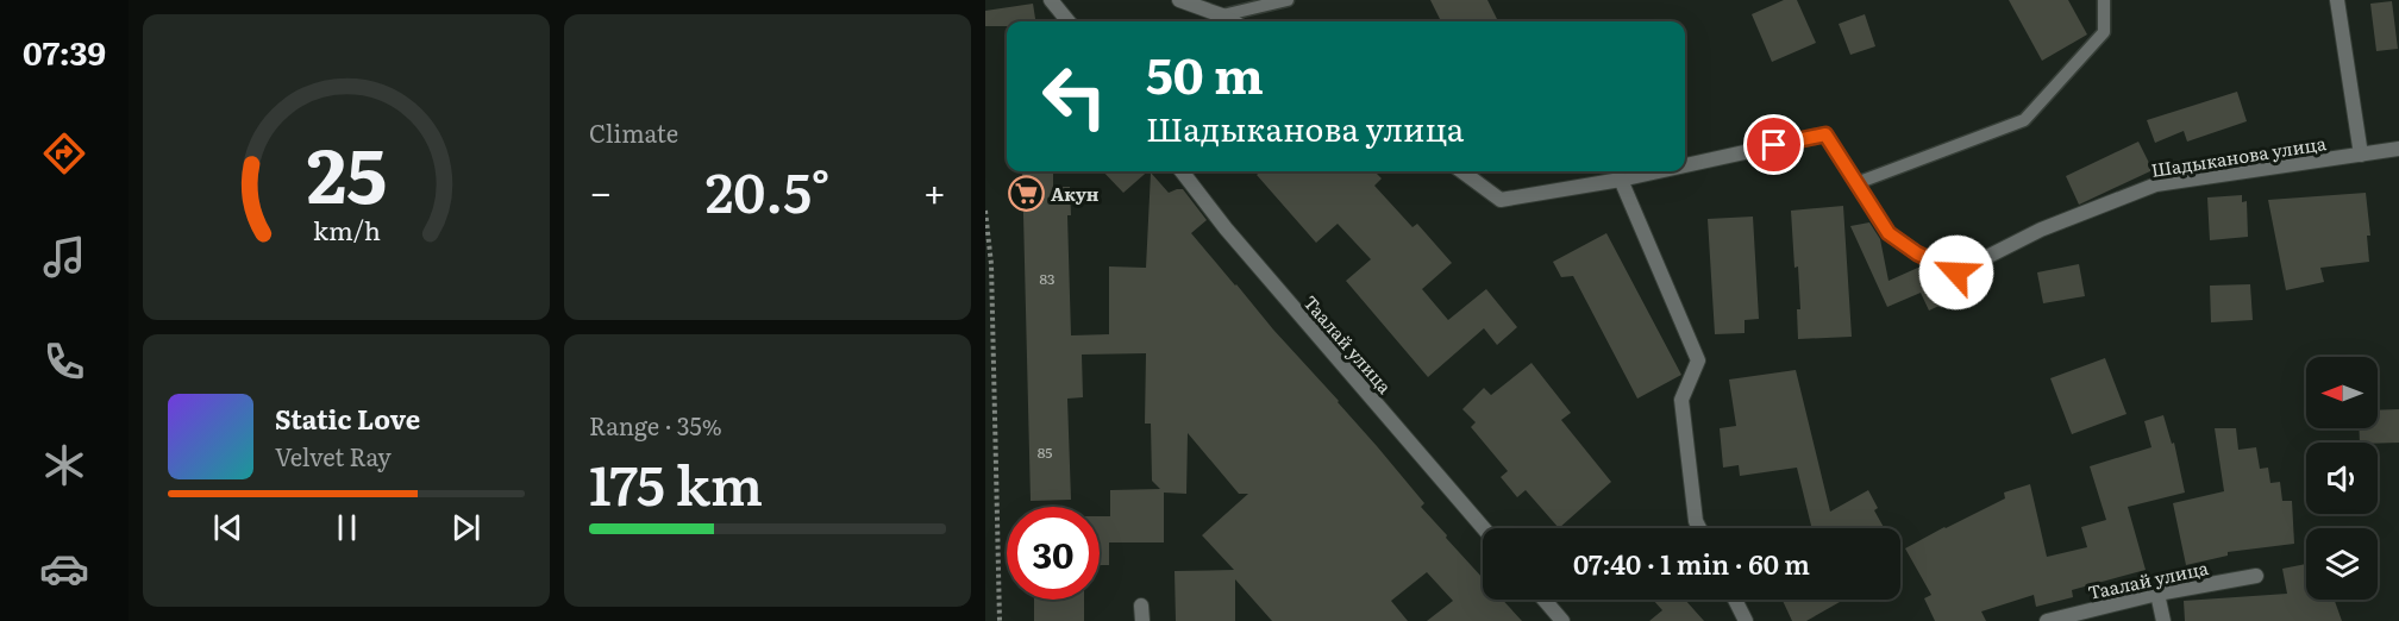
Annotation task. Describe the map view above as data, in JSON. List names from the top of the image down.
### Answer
{
  "streets": {
    "street": ["Шадыканова улица", "Таалай улица"]
  },
  "places": {
    "supermarket": ["Акун"]
  },
  "house_numbers": ["83", "85"],
  "north": "left",
  "page": {
    "tabs": "07:39",
    "tile": [
      "Climate",
      ["Range · 35%", "175 km"]
    ],
    "turn": ["50 m", "Шадыканова улица"],
    "heat": ["−", "20.5°", "+"],
    "song": ["Static Love", "Velvet Ray"],
    "limit": "30",
    "trip": "07:40 · 1 min · 60 m",
    "gauge": ["25", "km/h"]
  }
}
